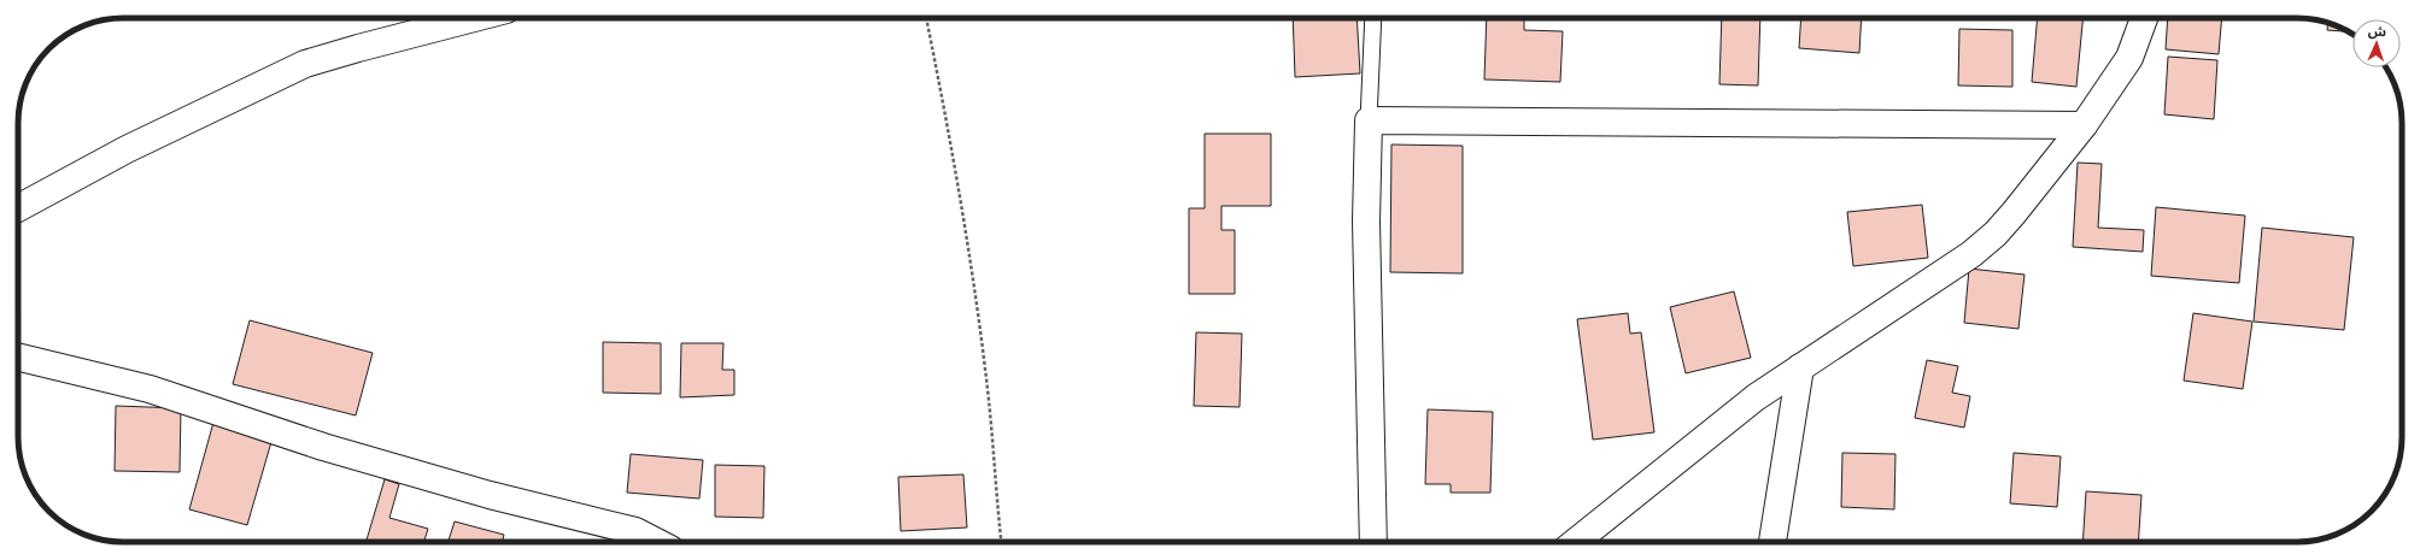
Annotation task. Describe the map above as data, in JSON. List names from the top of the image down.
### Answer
{
  "north": "top"
}
